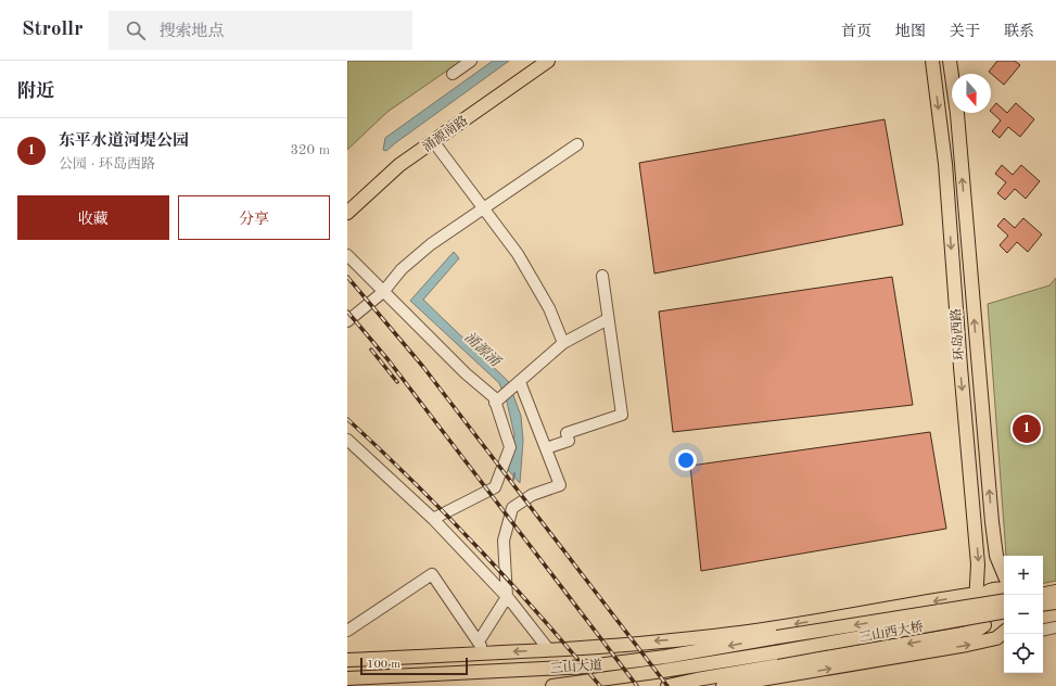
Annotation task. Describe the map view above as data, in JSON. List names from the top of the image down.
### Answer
{
  "streets": {
    "main road": [
      "涌源南路",
      "环岛西路",
      "三山西大桥",
      "三山大道"
    ]
  },
  "crossings": [
    ["三山西大桥", "三山大道"]
  ],
  "water": ["涌源涌"],
  "scale_bar": "100 m",
  "north": "bottom",
  "page": {
    "header": "Strollr",
    "search": "搜索地点",
    "nav": [
      "首页",
      "地图",
      "关于",
      "联系"
    ],
    "heading": "附近",
    "list": [
      {
        "mark": "1",
        "name": "东平水道河堤公园",
        "note": "公园 · 环岛西路",
        "value": "320 m"
      }
    ],
    "buttons": ["收藏", "分享"],
    "pins": "1",
    "map_buttons": ["+", "−"],
    "scale": "100 m"
  }
}
